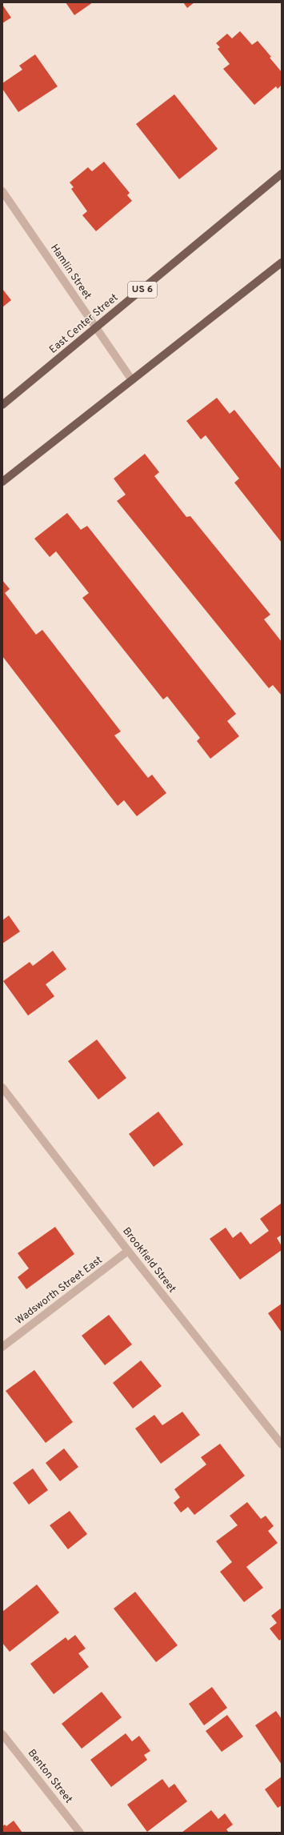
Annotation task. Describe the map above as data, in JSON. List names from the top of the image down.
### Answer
{
  "streets": {
    "main road": ["US 6", "East Center Street"],
    "street": [
      "Hamlin Street",
      "Brookfield Street",
      "Wadsworth Street East",
      "Benton Street"
    ]
  },
  "crossings": [
    ["Hamlin Street", "East Center Street"],
    ["Brookfield Street", "Wadsworth Street East"]
  ]
}
